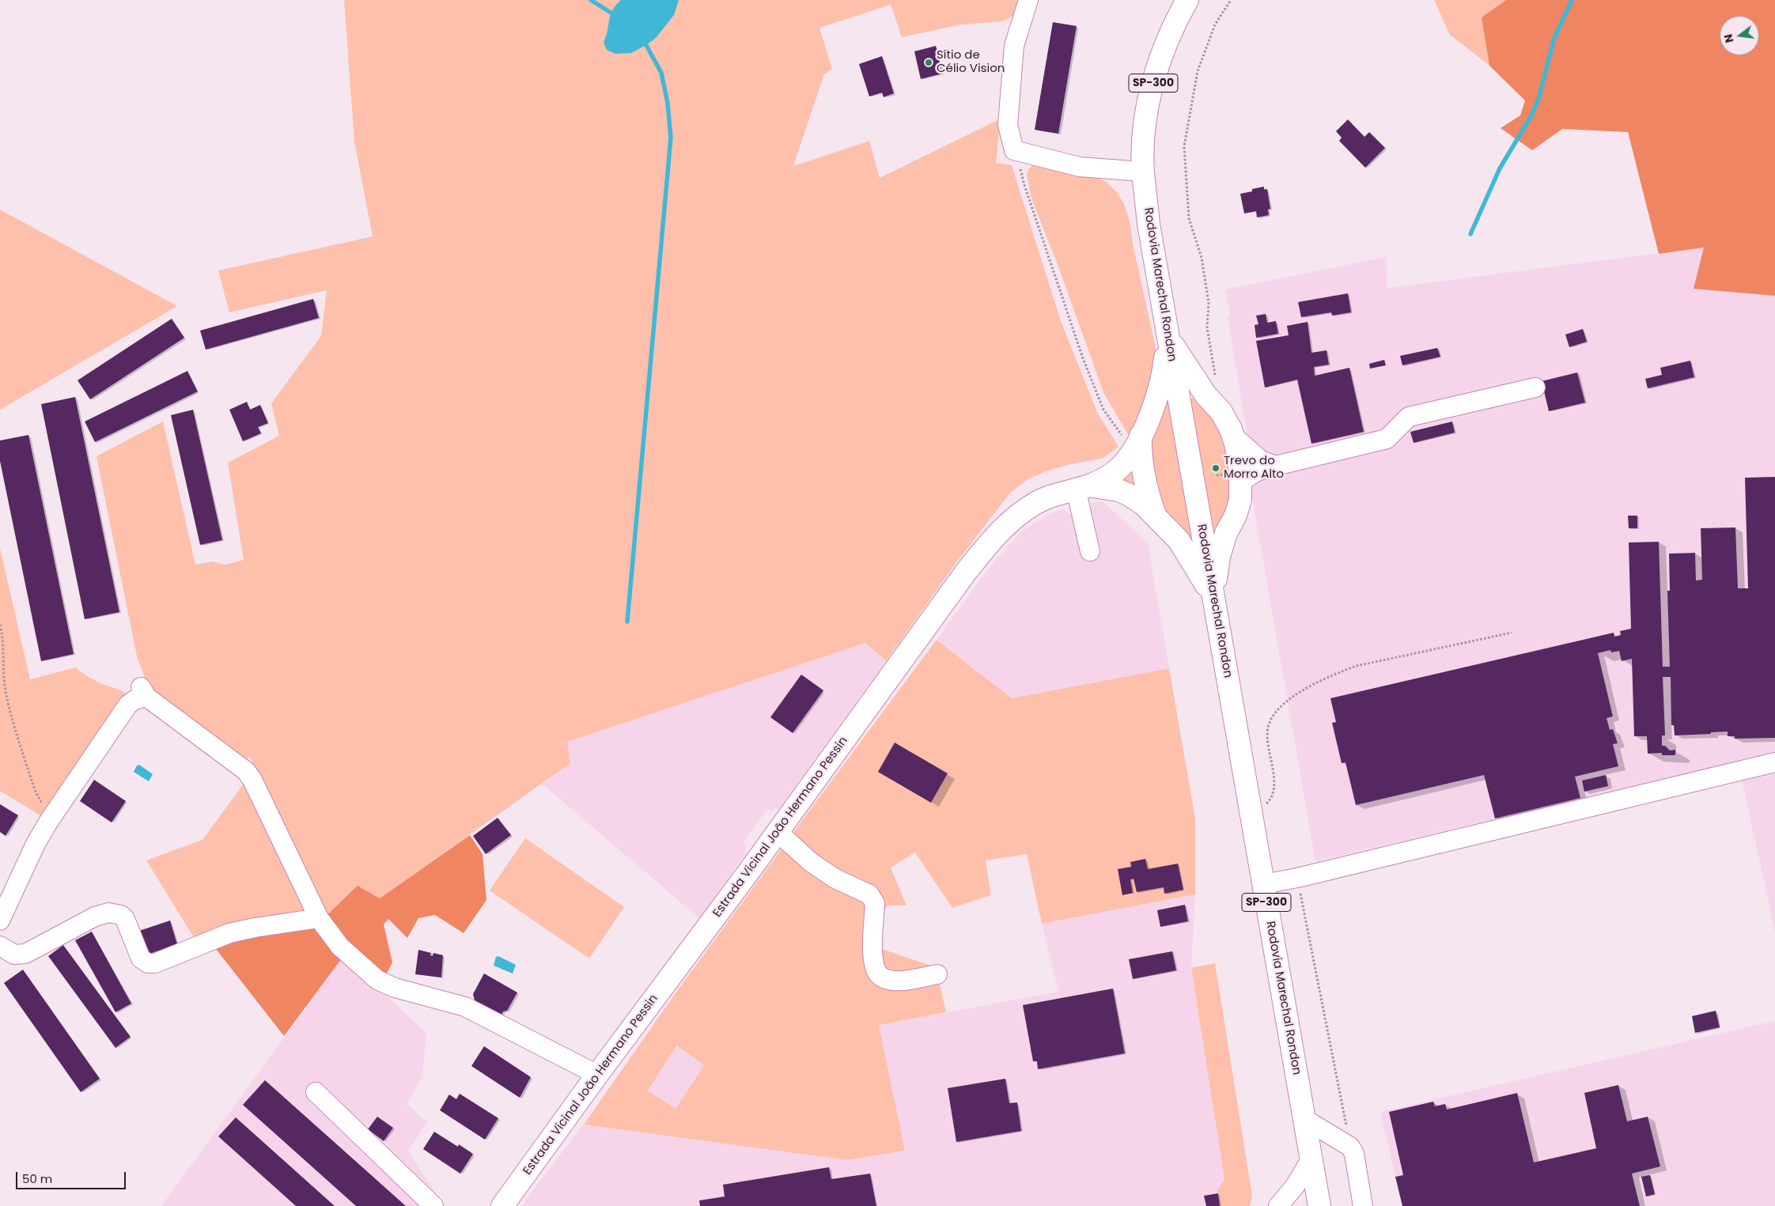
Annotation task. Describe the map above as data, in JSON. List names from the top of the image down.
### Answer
{
  "streets": {
    "main road": ["SP-300", "Rodovia Marechal Rondon", "Estrada Vicinal João Hermano Pessin"]
  },
  "crossings": [
    ["Rodovia Marechal Rondon", "Estrada Vicinal João Hermano Pessin"]
  ],
  "places": ["Sítio de Célio Vision", "Trevo do Morro Alto"],
  "scale_bar": "50 m",
  "north": "left"
}
